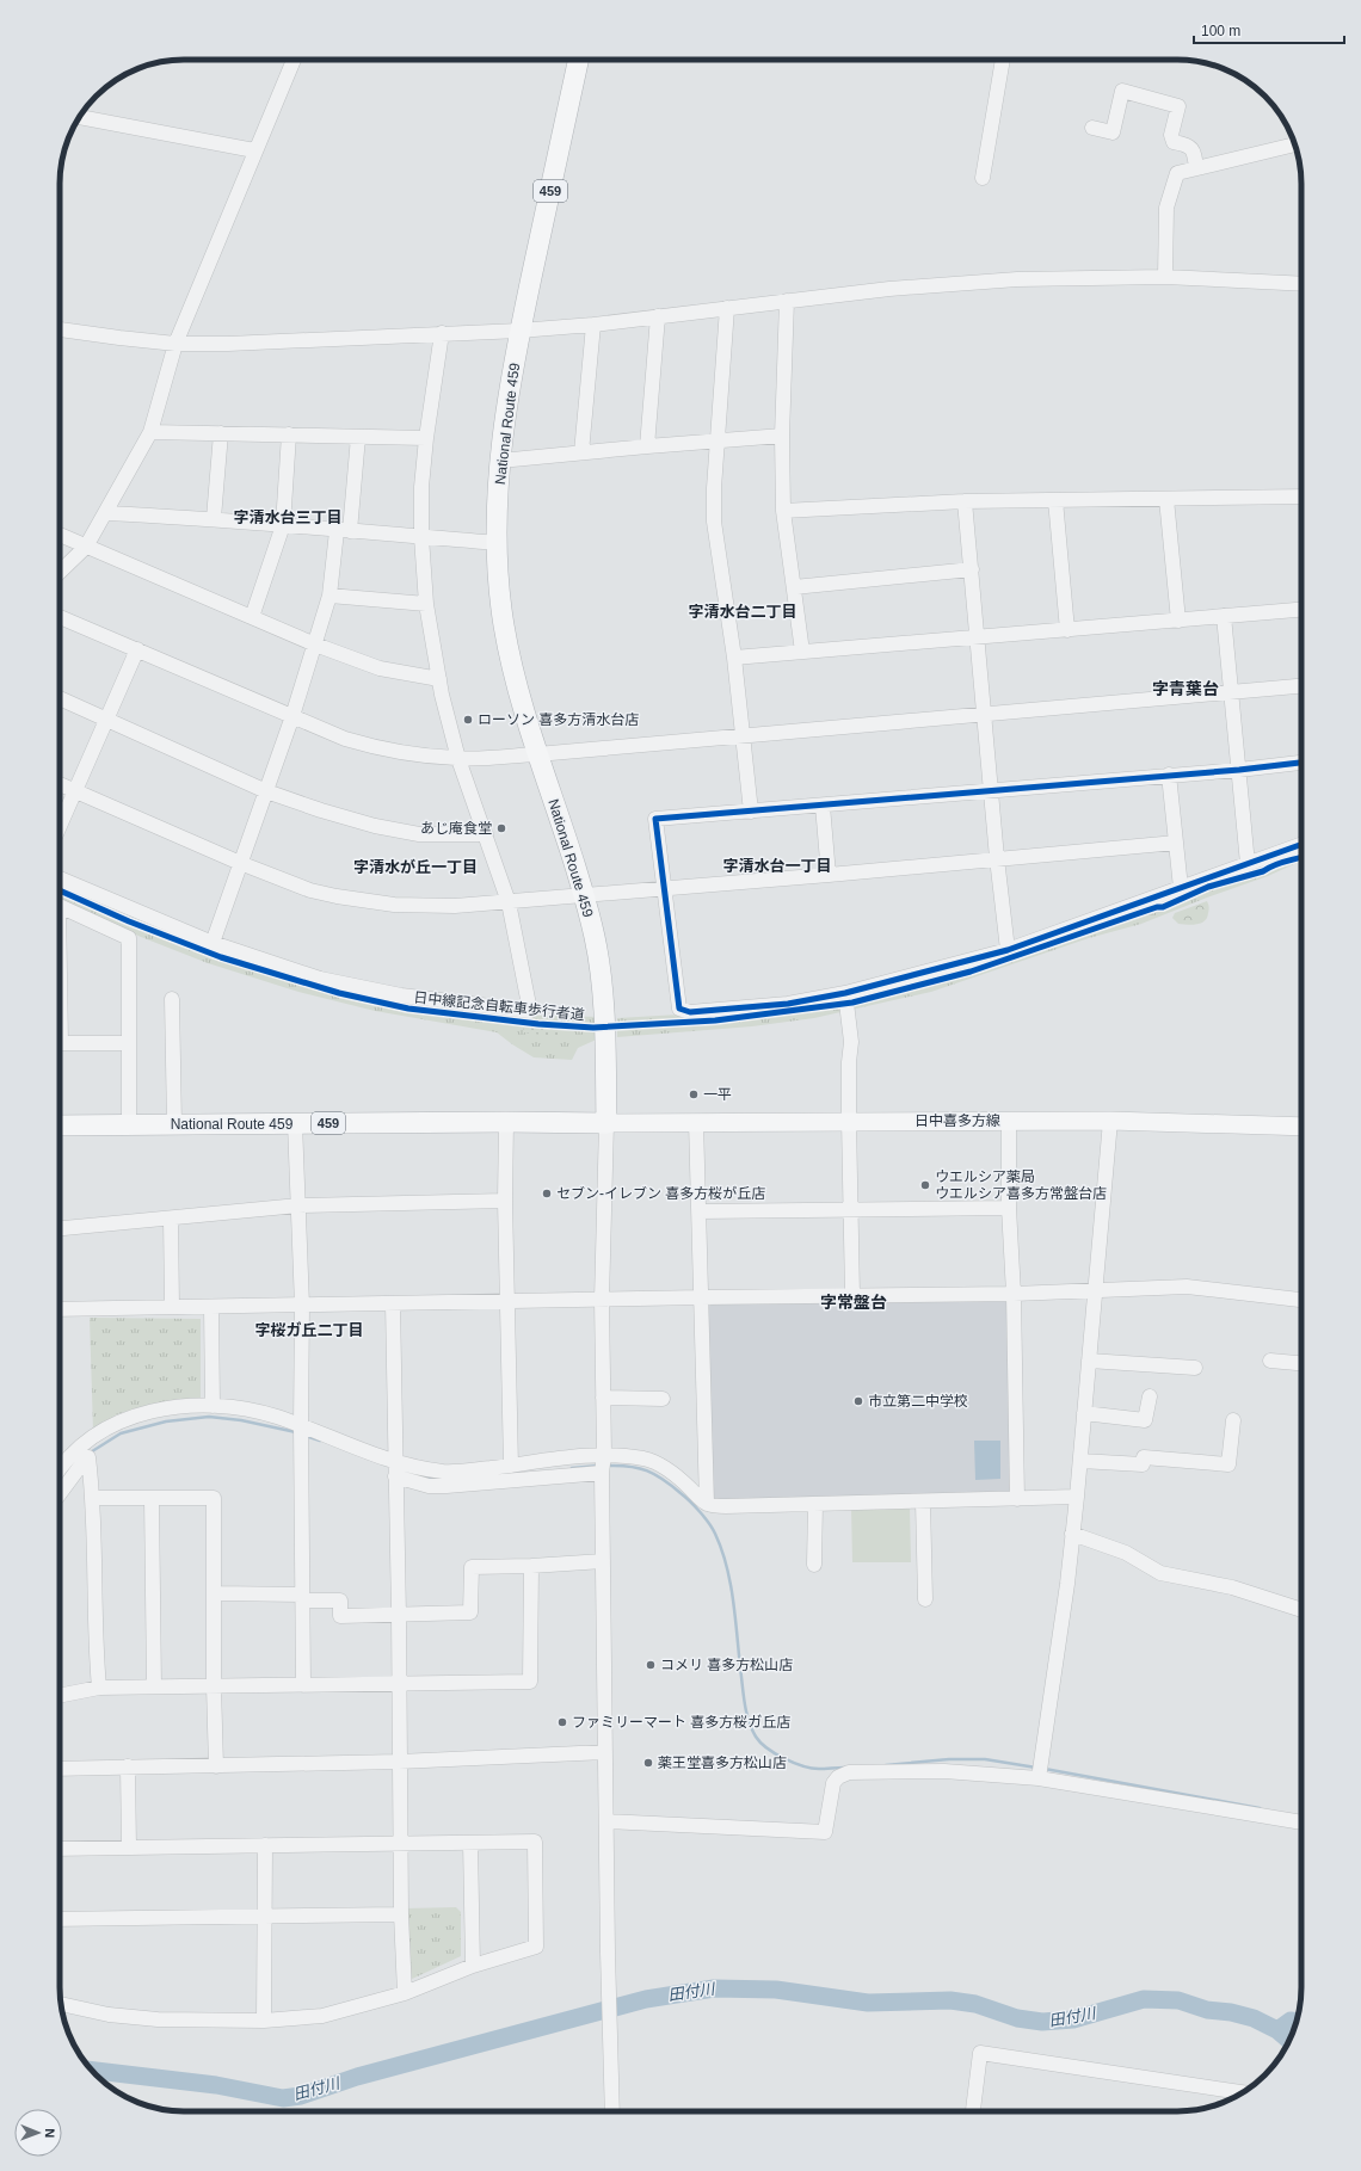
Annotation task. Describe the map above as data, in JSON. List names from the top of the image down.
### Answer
{
  "streets": {
    "highway": ["459", "National Route 459"],
    "main road": ["日中喜多方線"],
    "cycle path": ["日中線記念自転車歩行者道"]
  },
  "crossings": [
    ["National Route 459", "日中喜多方線"]
  ],
  "districts": [
    "字清水台三丁目",
    "字清水台二丁目",
    "字青葉台",
    "字清水台一丁目",
    "字清水が丘一丁目",
    "字常盤台",
    "字桜ガ丘二丁目"
  ],
  "water": ["田付川"],
  "places": [
    "ローソン 喜多方清水台店",
    "あじ庵食堂",
    "一平",
    "ウエルシア薬局 ウエルシア喜多方常盤台店",
    "セブン-イレブン 喜多方桜が丘店",
    "市立第二中学校",
    "コメリ 喜多方松山店",
    "ファミリーマート 喜多方桜ガ丘店",
    "薬王堂喜多方松山店"
  ],
  "scale_bar": "100 m",
  "north": "right"
}
